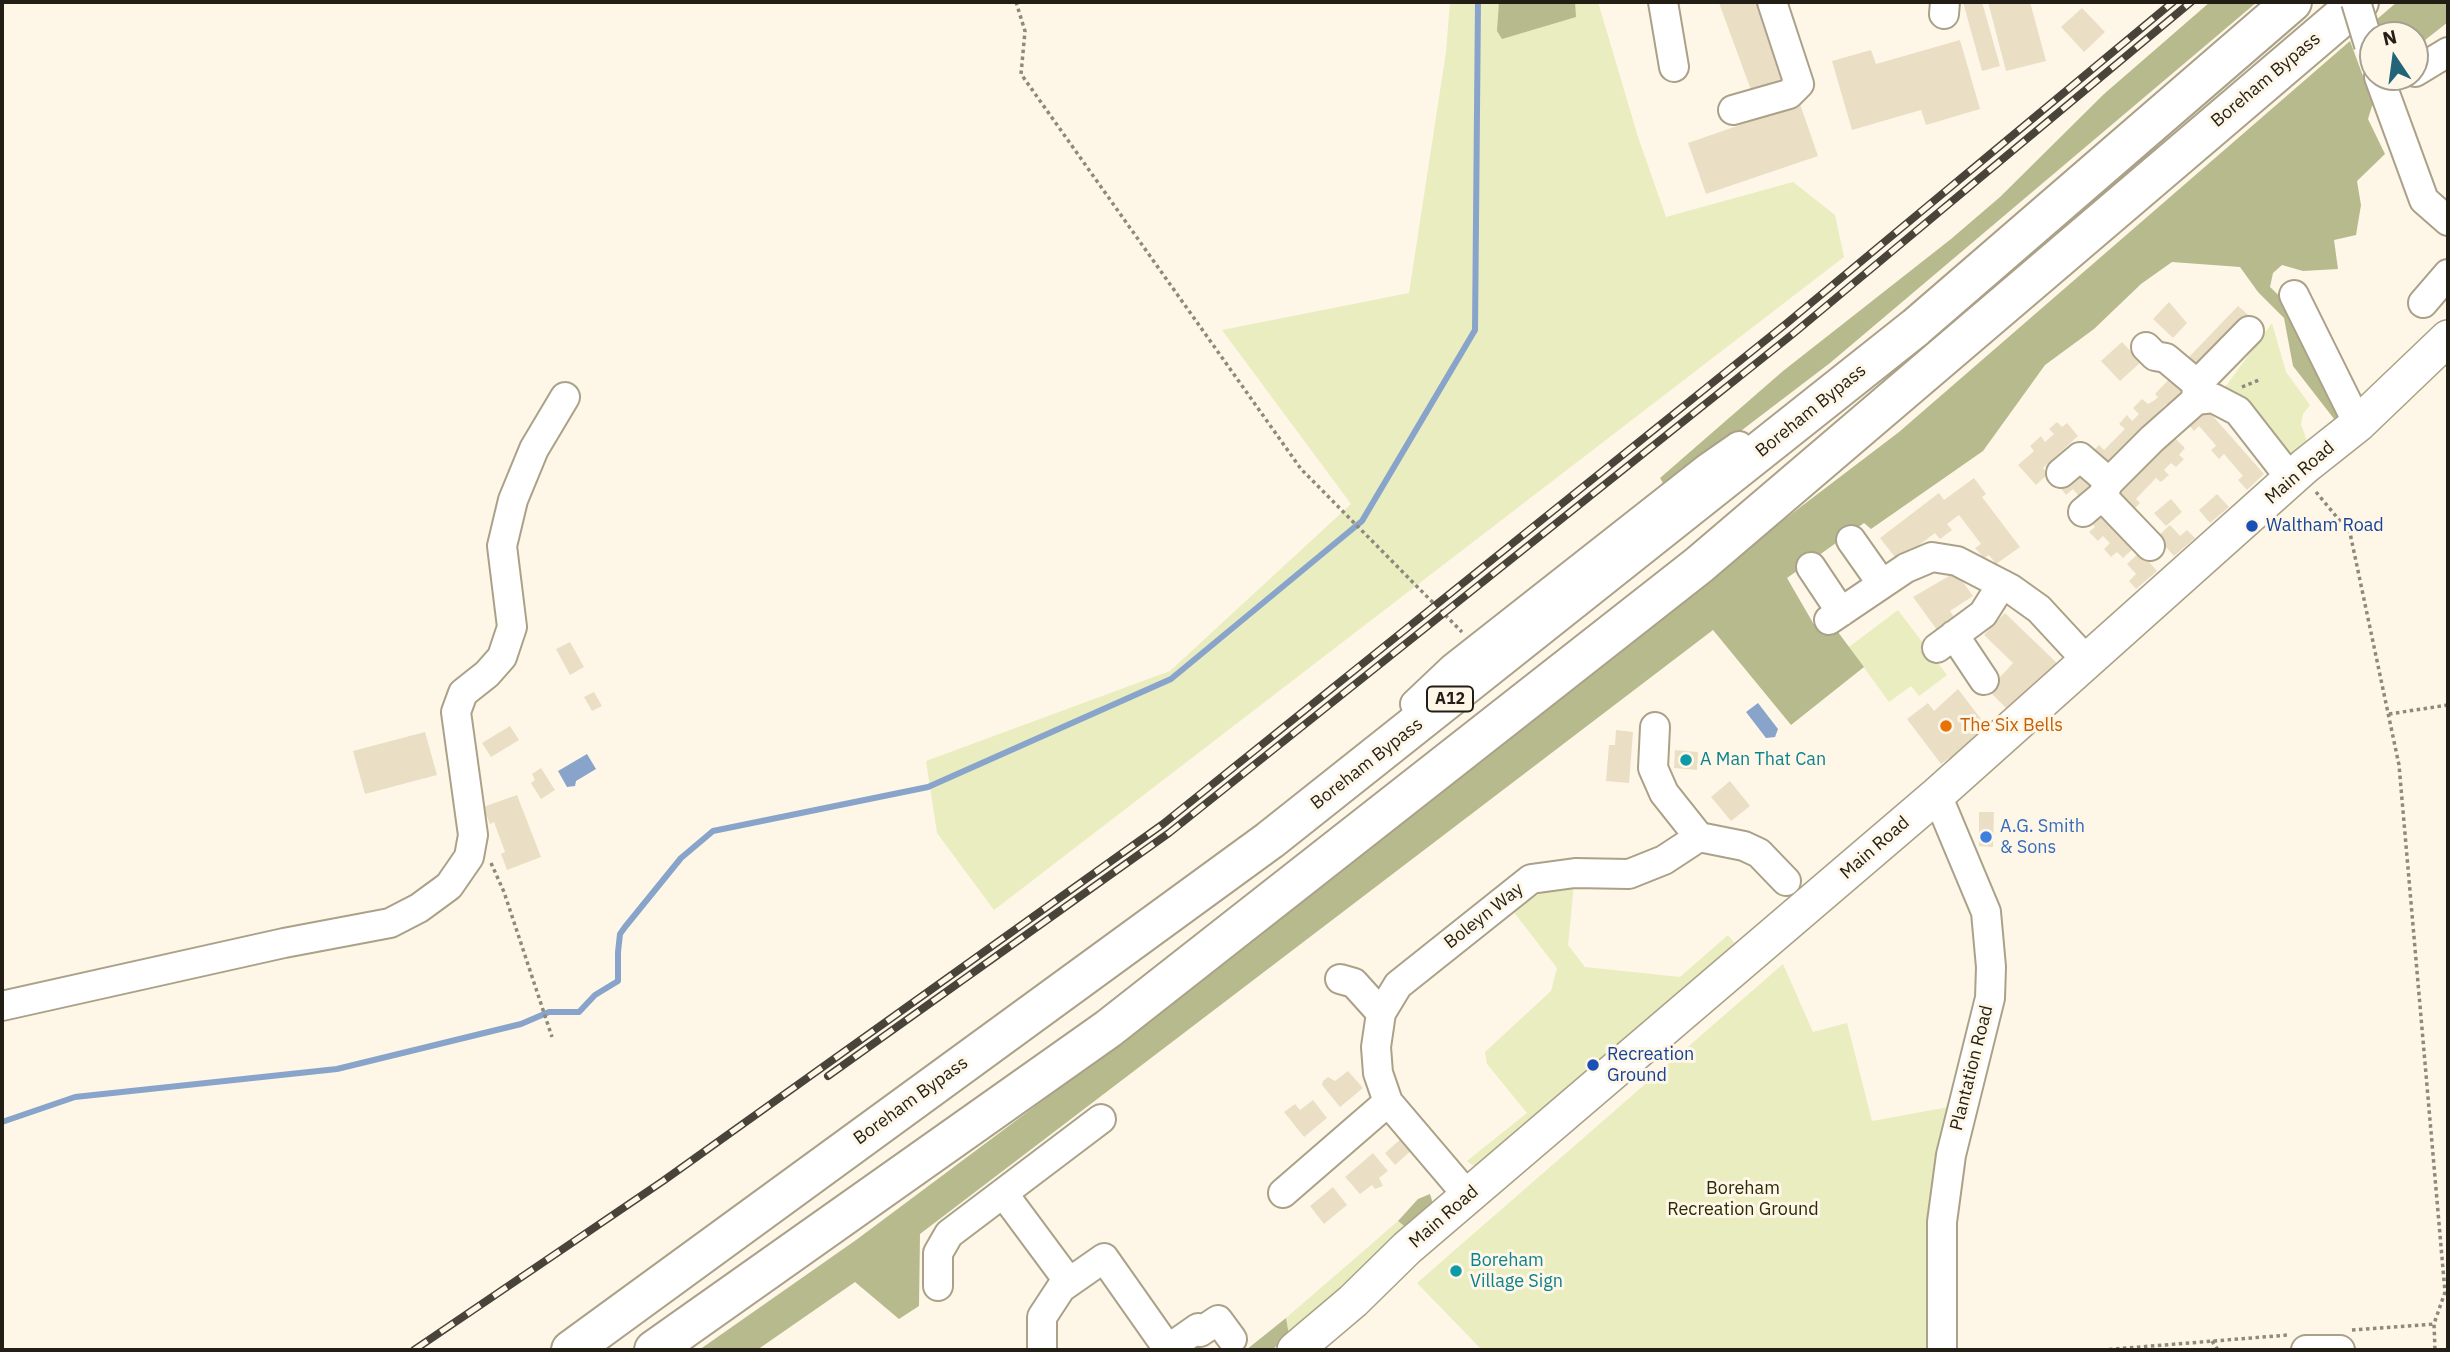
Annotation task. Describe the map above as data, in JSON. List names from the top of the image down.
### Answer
{
  "streets": {
    "highway": ["Boreham Bypass", "A12"],
    "main road": ["Main Road"],
    "street": ["Boleyn Way", "Plantation Road"]
  },
  "crossings": [
    ["Main Road", "Boleyn Way"],
    ["Main Road", "Plantation Road"]
  ],
  "parks": ["Boreham Recreation Ground"],
  "places": [
    "Waltham Road",
    "The Six Bells",
    "A Man That Can",
    "A.G. Smith & Sons",
    "Recreation Ground",
    "Boreham Village Sign"
  ],
  "north": "top"
}
